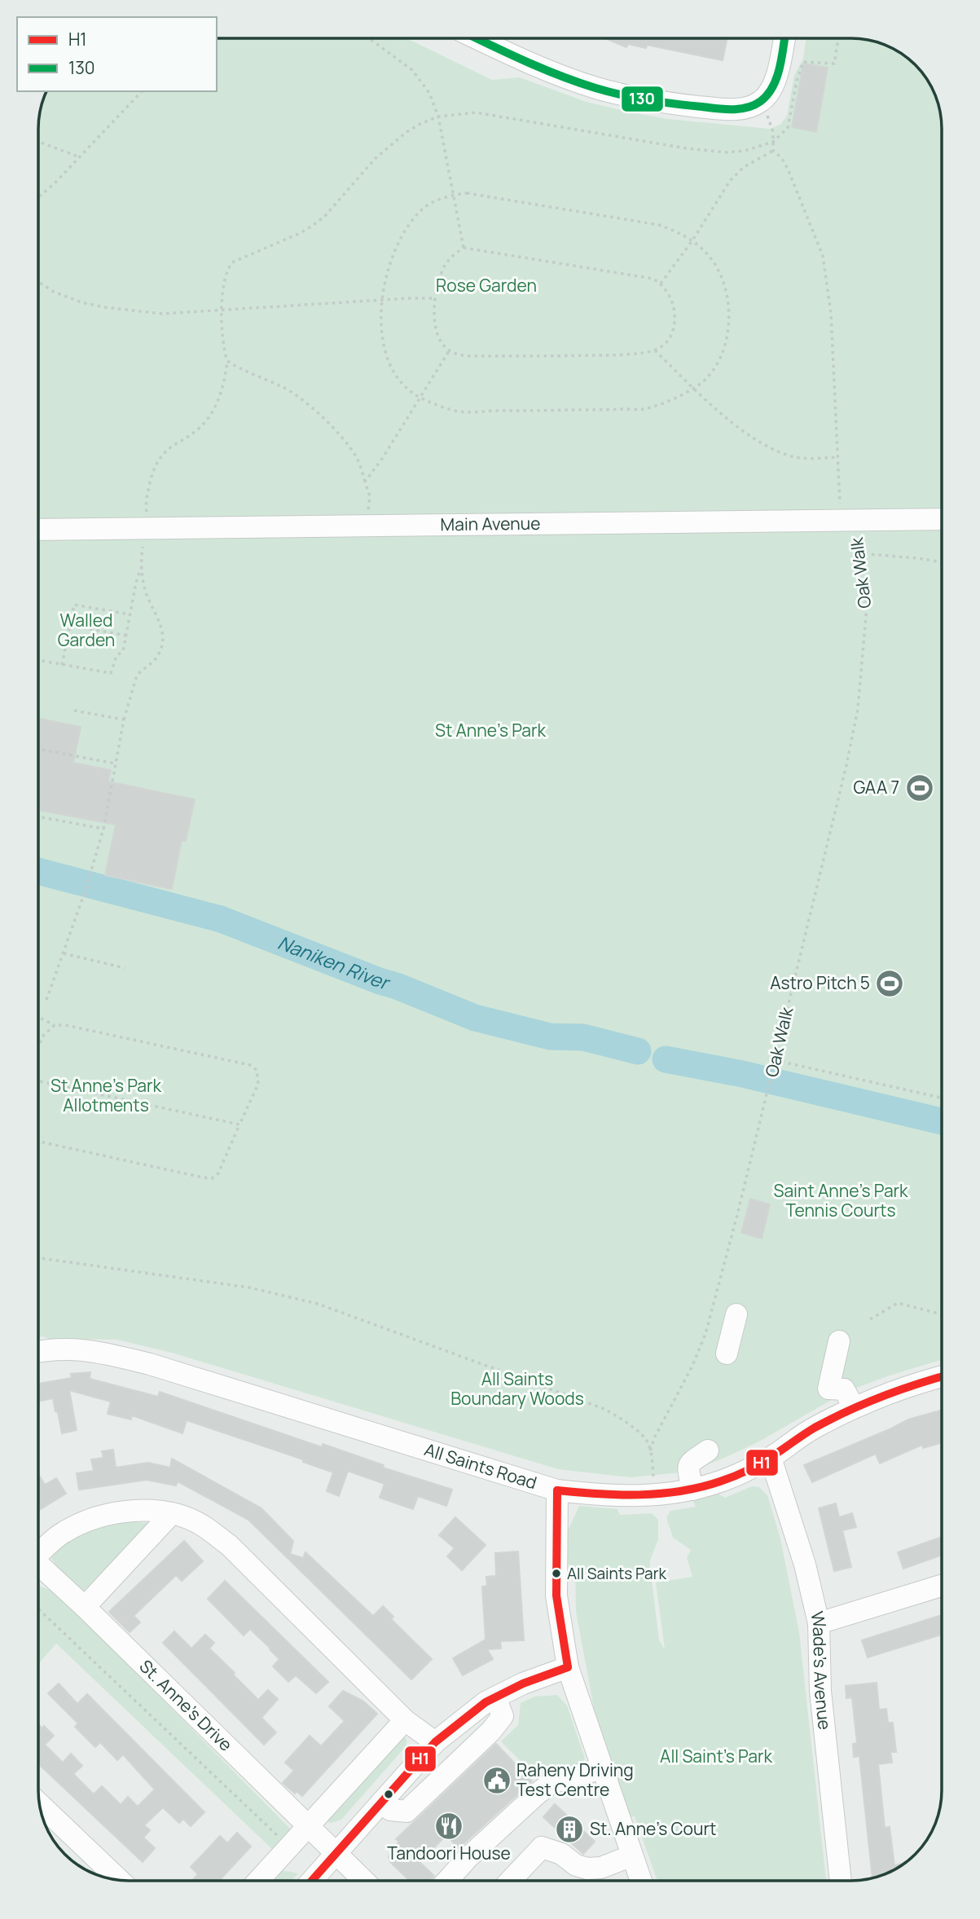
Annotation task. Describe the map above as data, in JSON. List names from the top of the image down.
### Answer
{
  "streets": {
    "street": [
      "Main Avenue",
      "All Saints Road",
      "Wade's Avenue",
      "St. Anne's Drive"
    ],
    "path": ["Oak Walk"]
  },
  "crossings": [
    ["Main Avenue", "Oak Walk"],
    ["All Saints Road", "Wade's Avenue"]
  ],
  "water": ["Naniken River"],
  "parks": [
    "Rose Garden",
    "Walled Garden",
    "St Anne's Park",
    "St Anne's Park Allotments",
    "Saint Anne's Park Tennis Courts",
    "All Saints Boundary Woods",
    "All Saint's Park"
  ],
  "places": {
    "sports": ["GAA 7", "Astro Pitch 5"],
    "other": ["All Saints Park"],
    "public building": ["Raheny Driving Test Centre"],
    "restaurant": ["Tandoori House"],
    "building": ["St. Anne's Court"]
  },
  "lines": ["transit line 130", "transit line H1"],
  "legend": ["H1", "130"]
}
